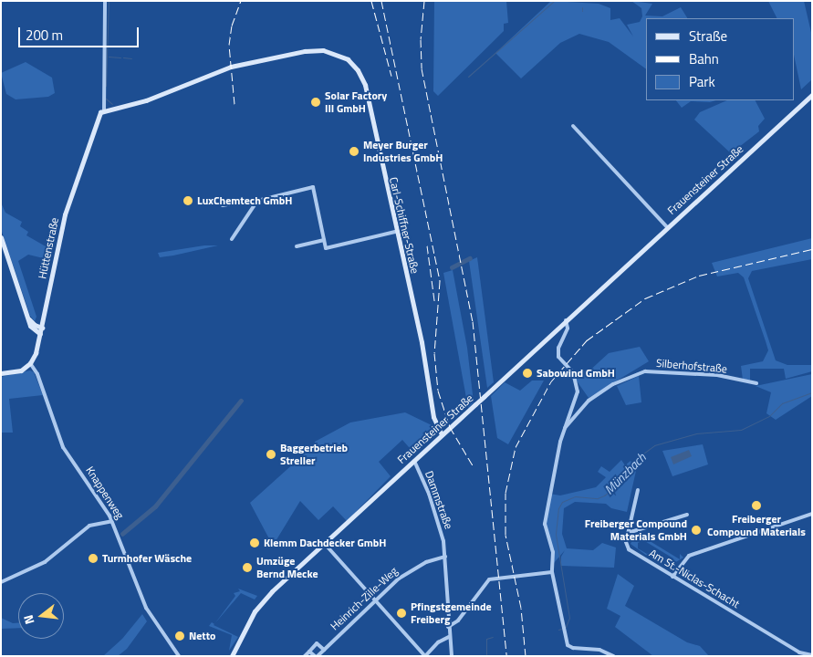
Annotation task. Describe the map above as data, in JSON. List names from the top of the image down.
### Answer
{
  "streets": {
    "main road": ["Frauensteiner Straße", "Carl-Schiffner-Straße", "Hüttenstraße"],
    "street": [
      "Silberhofstraße",
      "Knappenweg",
      "Dammstraße",
      "Am St.-Niclas-Schacht",
      "Heinrich-Zille-Weg"
    ]
  },
  "crossings": [
    ["Frauensteiner Straße", "Carl-Schiffner-Straße"],
    ["Frauensteiner Straße", "Silberhofstraße"],
    ["Frauensteiner Straße", "Dammstraße"],
    ["Carl-Schiffner-Straße", "Hüttenstraße"],
    ["Hüttenstraße", "Knappenweg"],
    ["Dammstraße", "Heinrich-Zille-Weg"]
  ],
  "water": ["Münzbach"],
  "places": [
    "Solar Factory III GmbH",
    "Meyer Burger Industries GmbH",
    "LuxChemtech GmbH",
    "Sabowind GmbH",
    "Baggerbetrieb Streller",
    "Freiberger Compound Materials",
    "Freiberger Compound Materials GmbH",
    "Klemm Dachdecker GmbH",
    "Turmhofer Wäsche",
    "Umzüge Bernd Mecke",
    "Pfingstgemeinde Freiberg",
    "Netto"
  ],
  "legend": ["Straße", "Bahn", "Park"],
  "scale_bar": "200 m",
  "north": "left"
}
